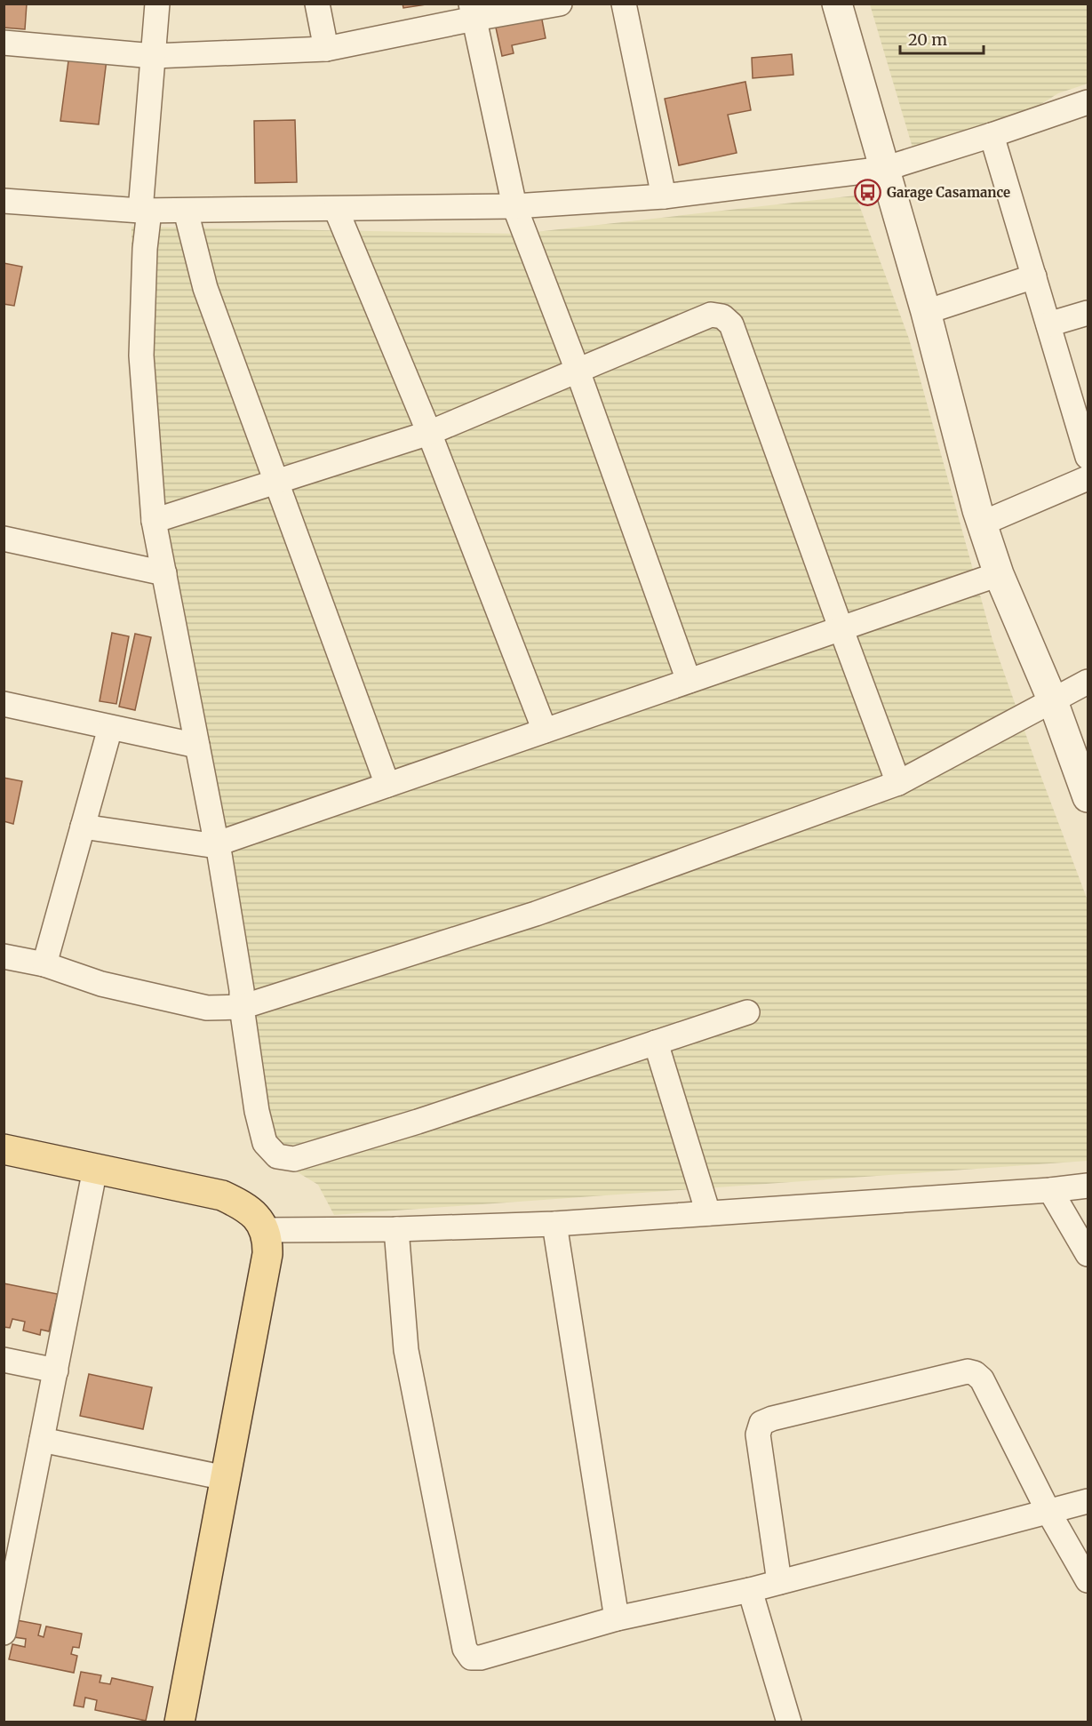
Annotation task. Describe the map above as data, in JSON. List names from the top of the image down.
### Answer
{
  "places": {
    "bus stop": ["Garage Casamance"]
  },
  "scale_bar": "20 m"
}
